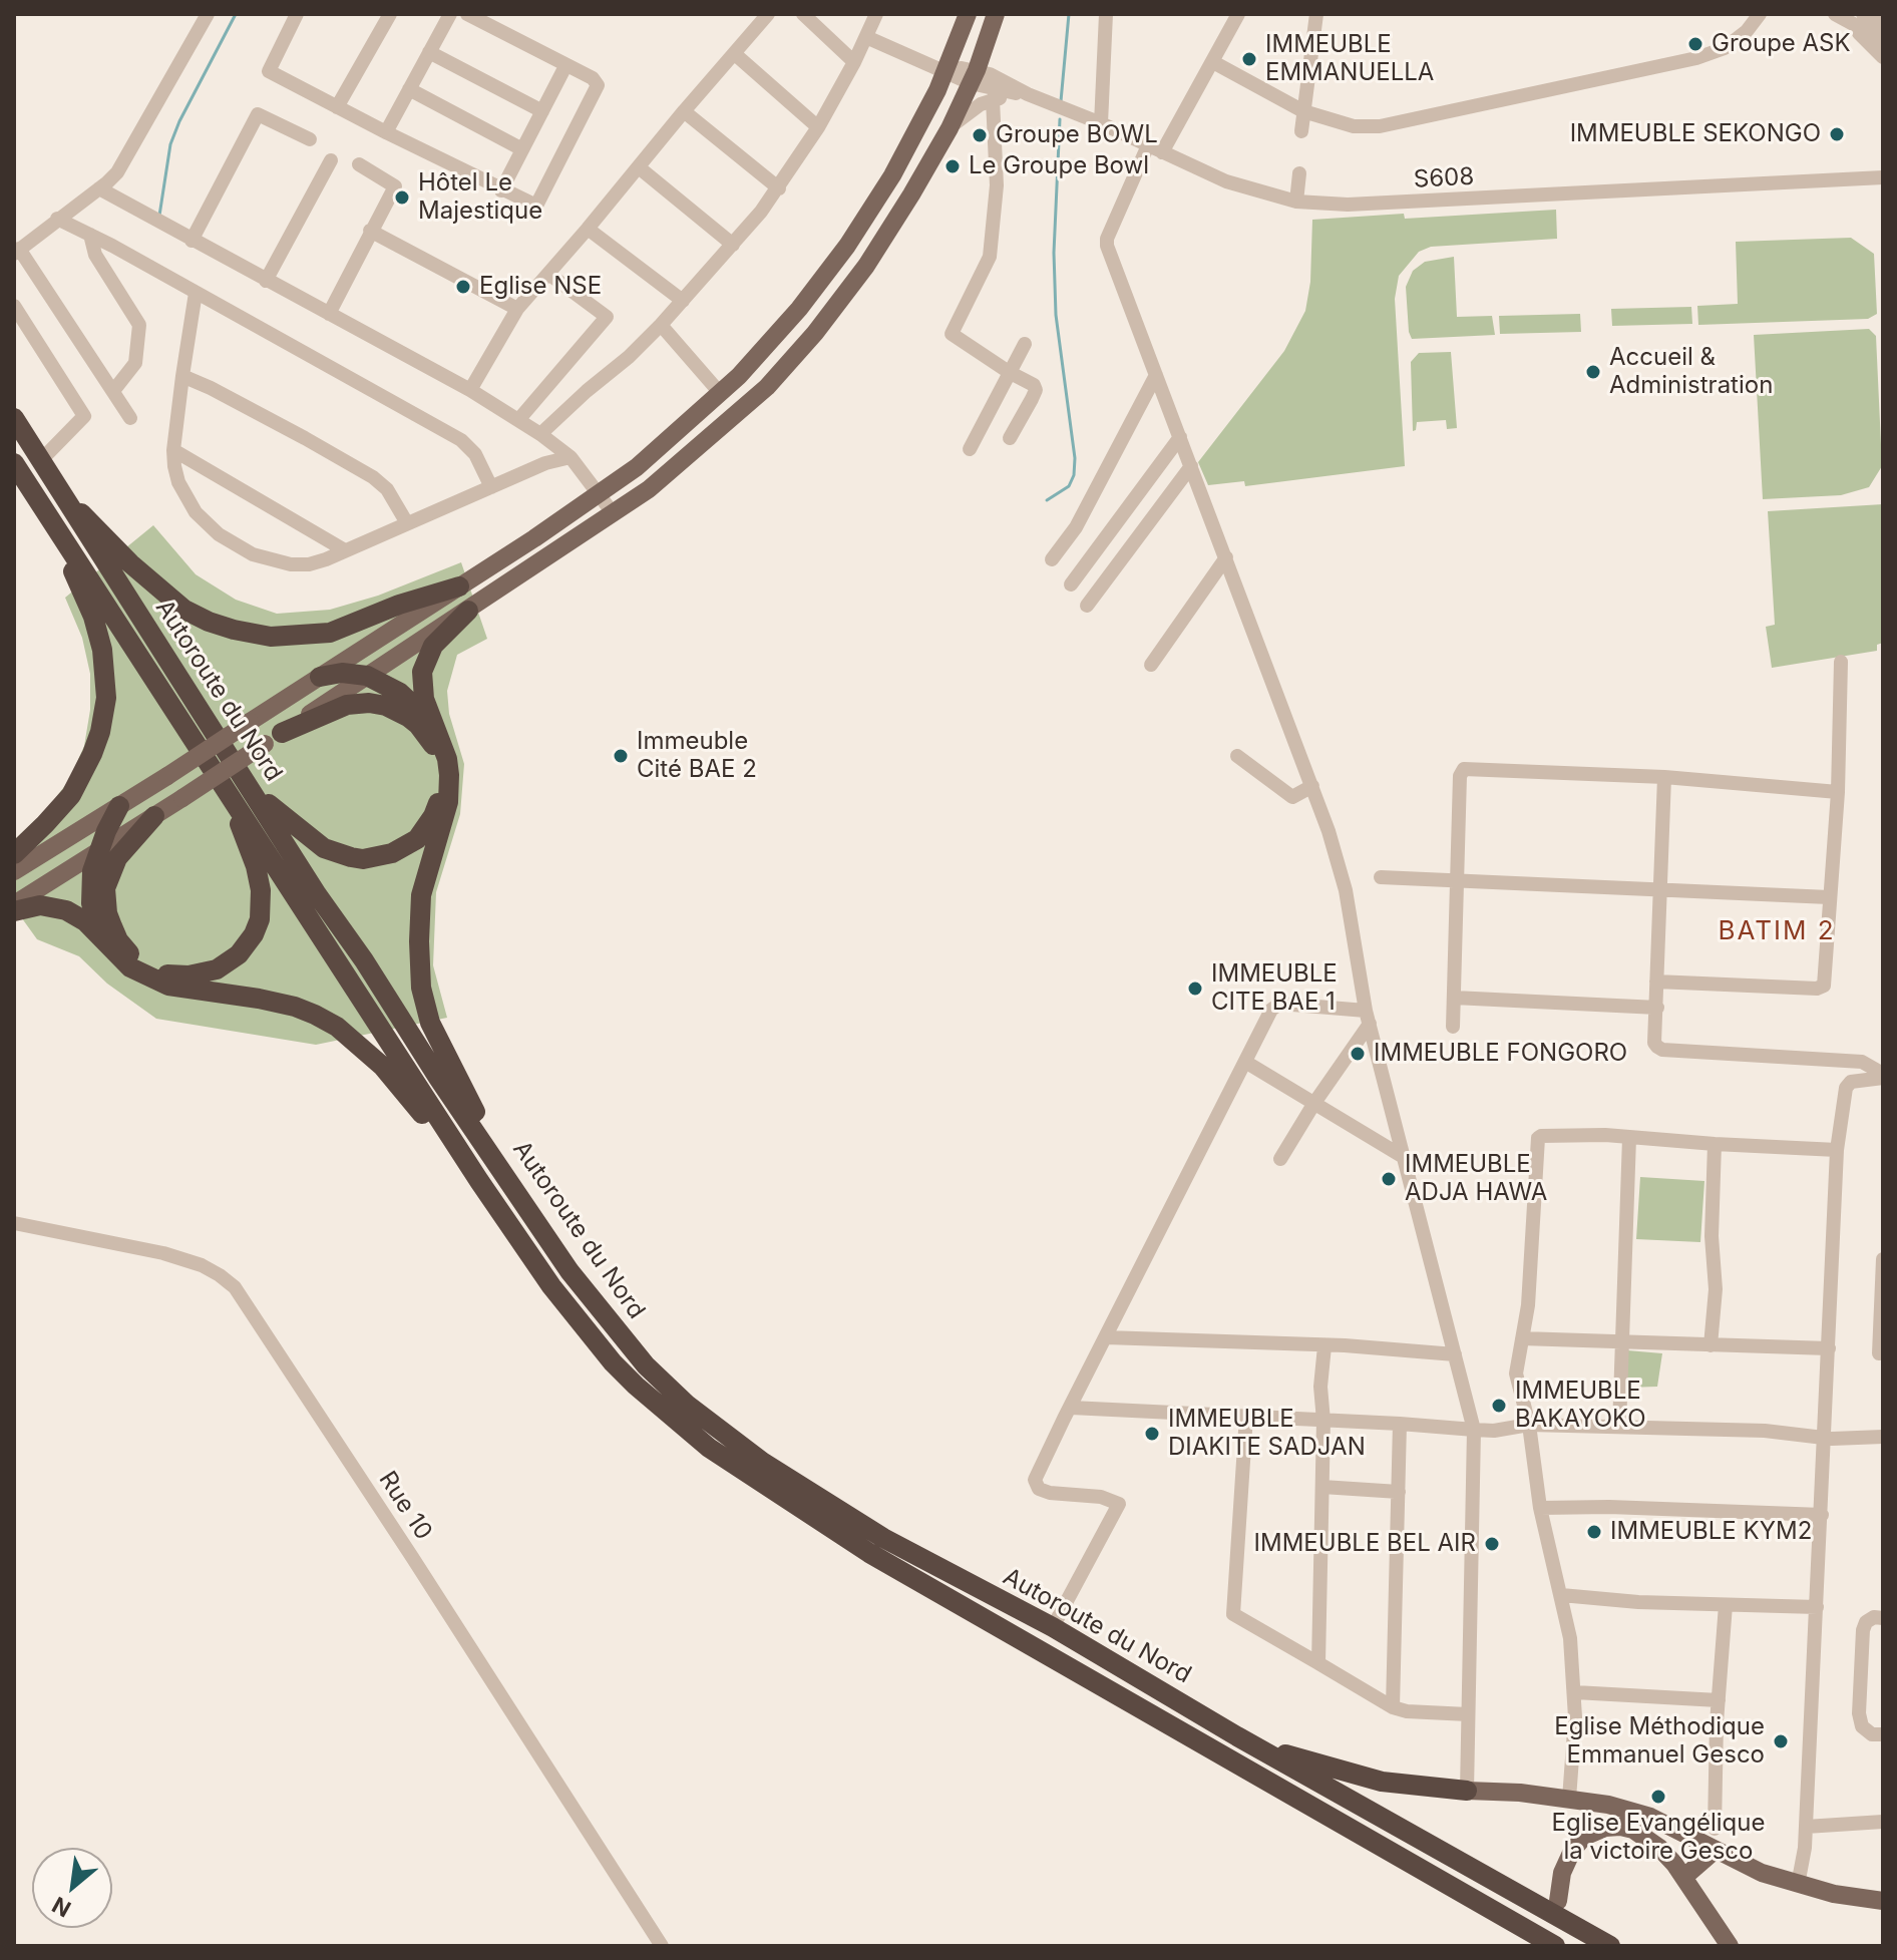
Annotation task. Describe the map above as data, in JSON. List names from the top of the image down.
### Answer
{
  "streets": {
    "highway": ["Autoroute du Nord"],
    "street": ["S608", "Rue 10"]
  },
  "districts": ["BATIM 2"],
  "places": [
    "Groupe ASK",
    "IMMEUBLE EMMANUELLA",
    "IMMEUBLE SEKONGO",
    "Groupe BOWL",
    "Le Groupe Bowl",
    "Hôtel Le Majestique",
    "Eglise NSE",
    "Accueil & Administration",
    "Immeuble Cité BAE 2",
    "IMMEUBLE CITE BAE 1",
    "IMMEUBLE FONGORO",
    "IMMEUBLE ADJA HAWA",
    "IMMEUBLE BAKAYOKO",
    "IMMEUBLE DIAKITE SADJAN",
    "IMMEUBLE KYM2",
    "IMMEUBLE BEL AIR",
    "Eglise Méthodique Emmanuel Gesco",
    "Eglise Evangélique la victoire Gesco"
  ],
  "north": "bottom left"
}
